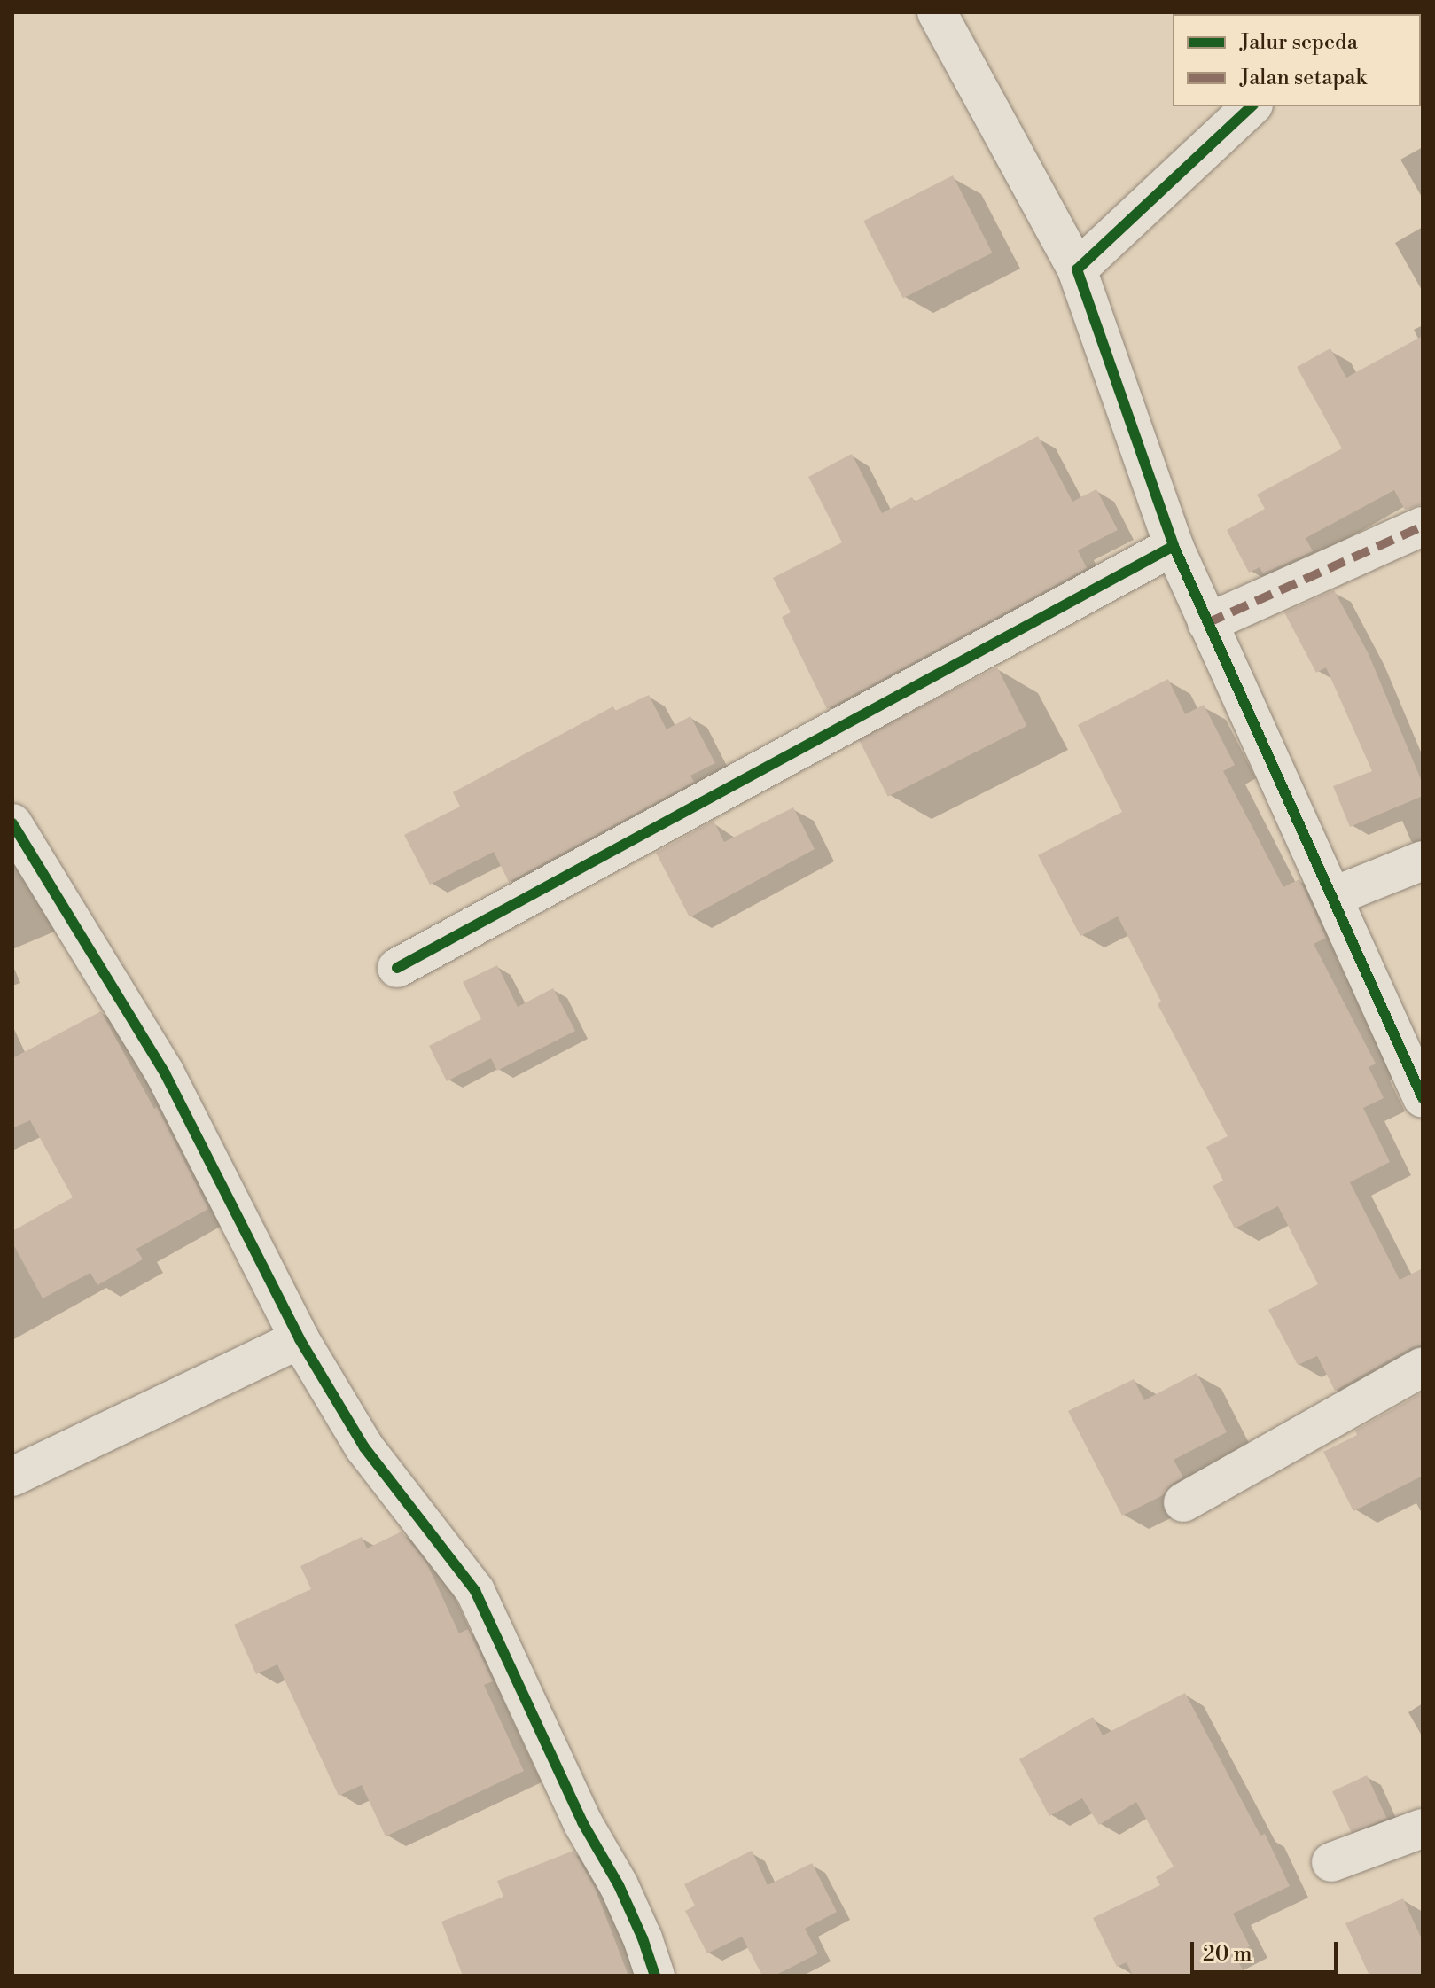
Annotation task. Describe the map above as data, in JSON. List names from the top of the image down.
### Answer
{
  "legend": ["Jalur sepeda", "Jalan setapak"],
  "scale_bar": "20 m"
}
